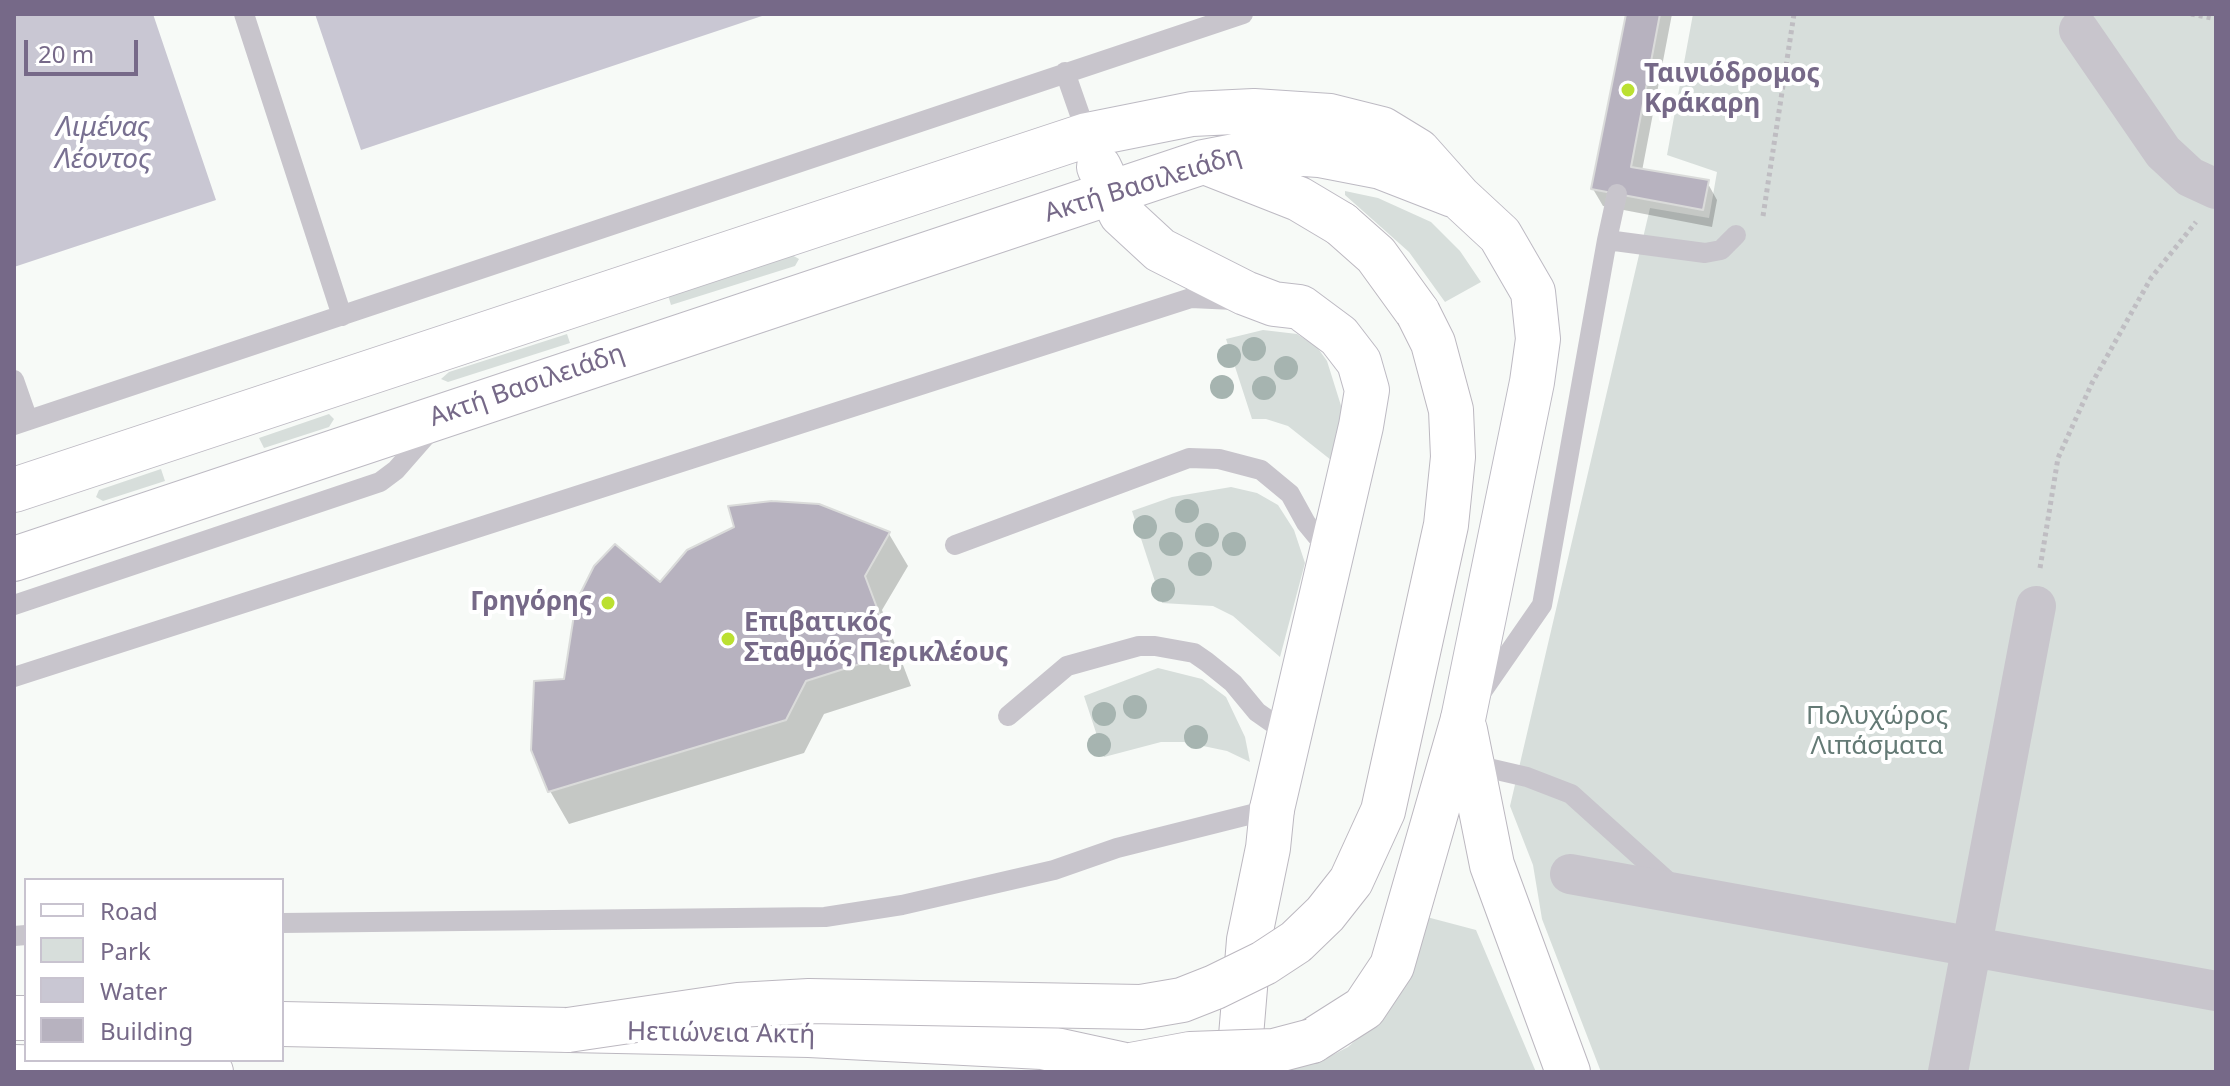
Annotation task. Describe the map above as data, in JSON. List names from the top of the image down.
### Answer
{
  "streets": {
    "street": ["Ακτή Βασιλειάδη", "Ηετιώνεια Ακτή"]
  },
  "water": ["Λιμένας Λέοντος"],
  "parks": ["Πολυχώρος Λιπάσματα"],
  "places": ["Ταινιόδρομος Κράκαρη", "Γρηγόρης", "Επιβατικός Σταθμός Περικλέους"],
  "legend": [
    "Road",
    "Park",
    "Water",
    "Building"
  ],
  "scale_bar": "20 m"
}
